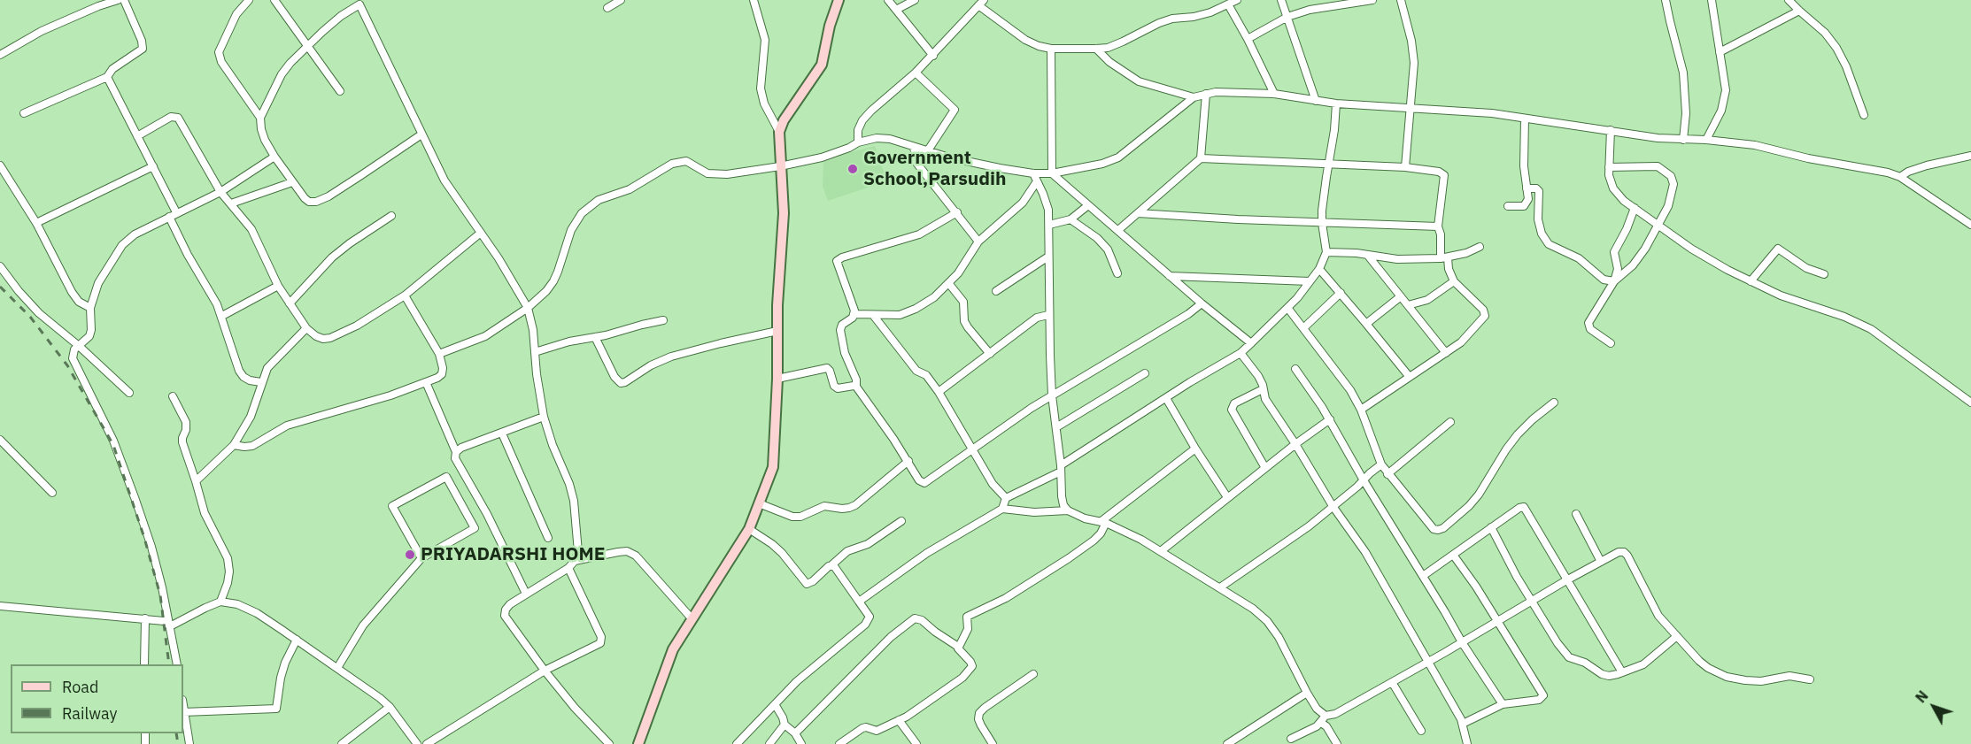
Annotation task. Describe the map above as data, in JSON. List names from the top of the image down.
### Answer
{
  "places": ["Government School,Parsudih", "PRIYADARSHI HOME"],
  "legend": ["Road", "Railway"],
  "north": "top left"
}
